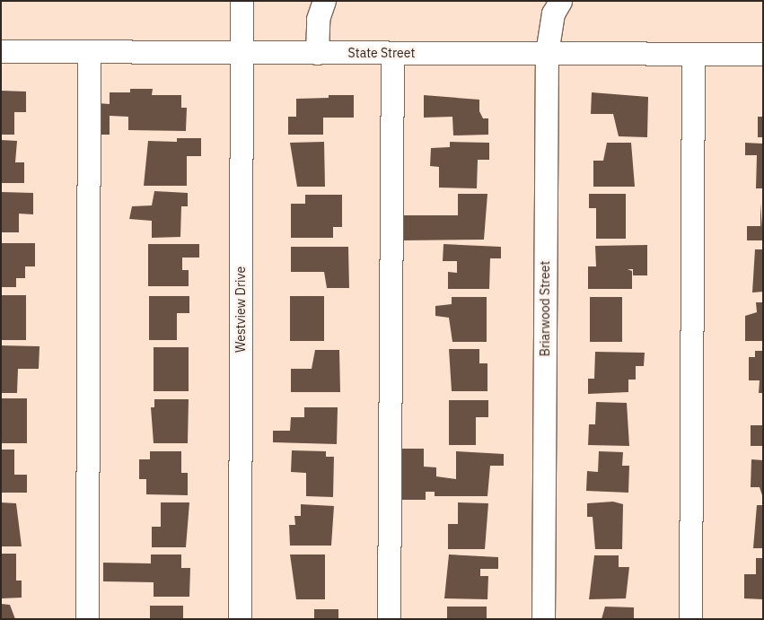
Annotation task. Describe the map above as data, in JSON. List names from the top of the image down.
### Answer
{
  "streets": {
    "street": ["State Street", "Briarwood Street", "Westview Drive"]
  },
  "crossings": [
    ["State Street", "Briarwood Street"],
    ["State Street", "Westview Drive"]
  ]
}
